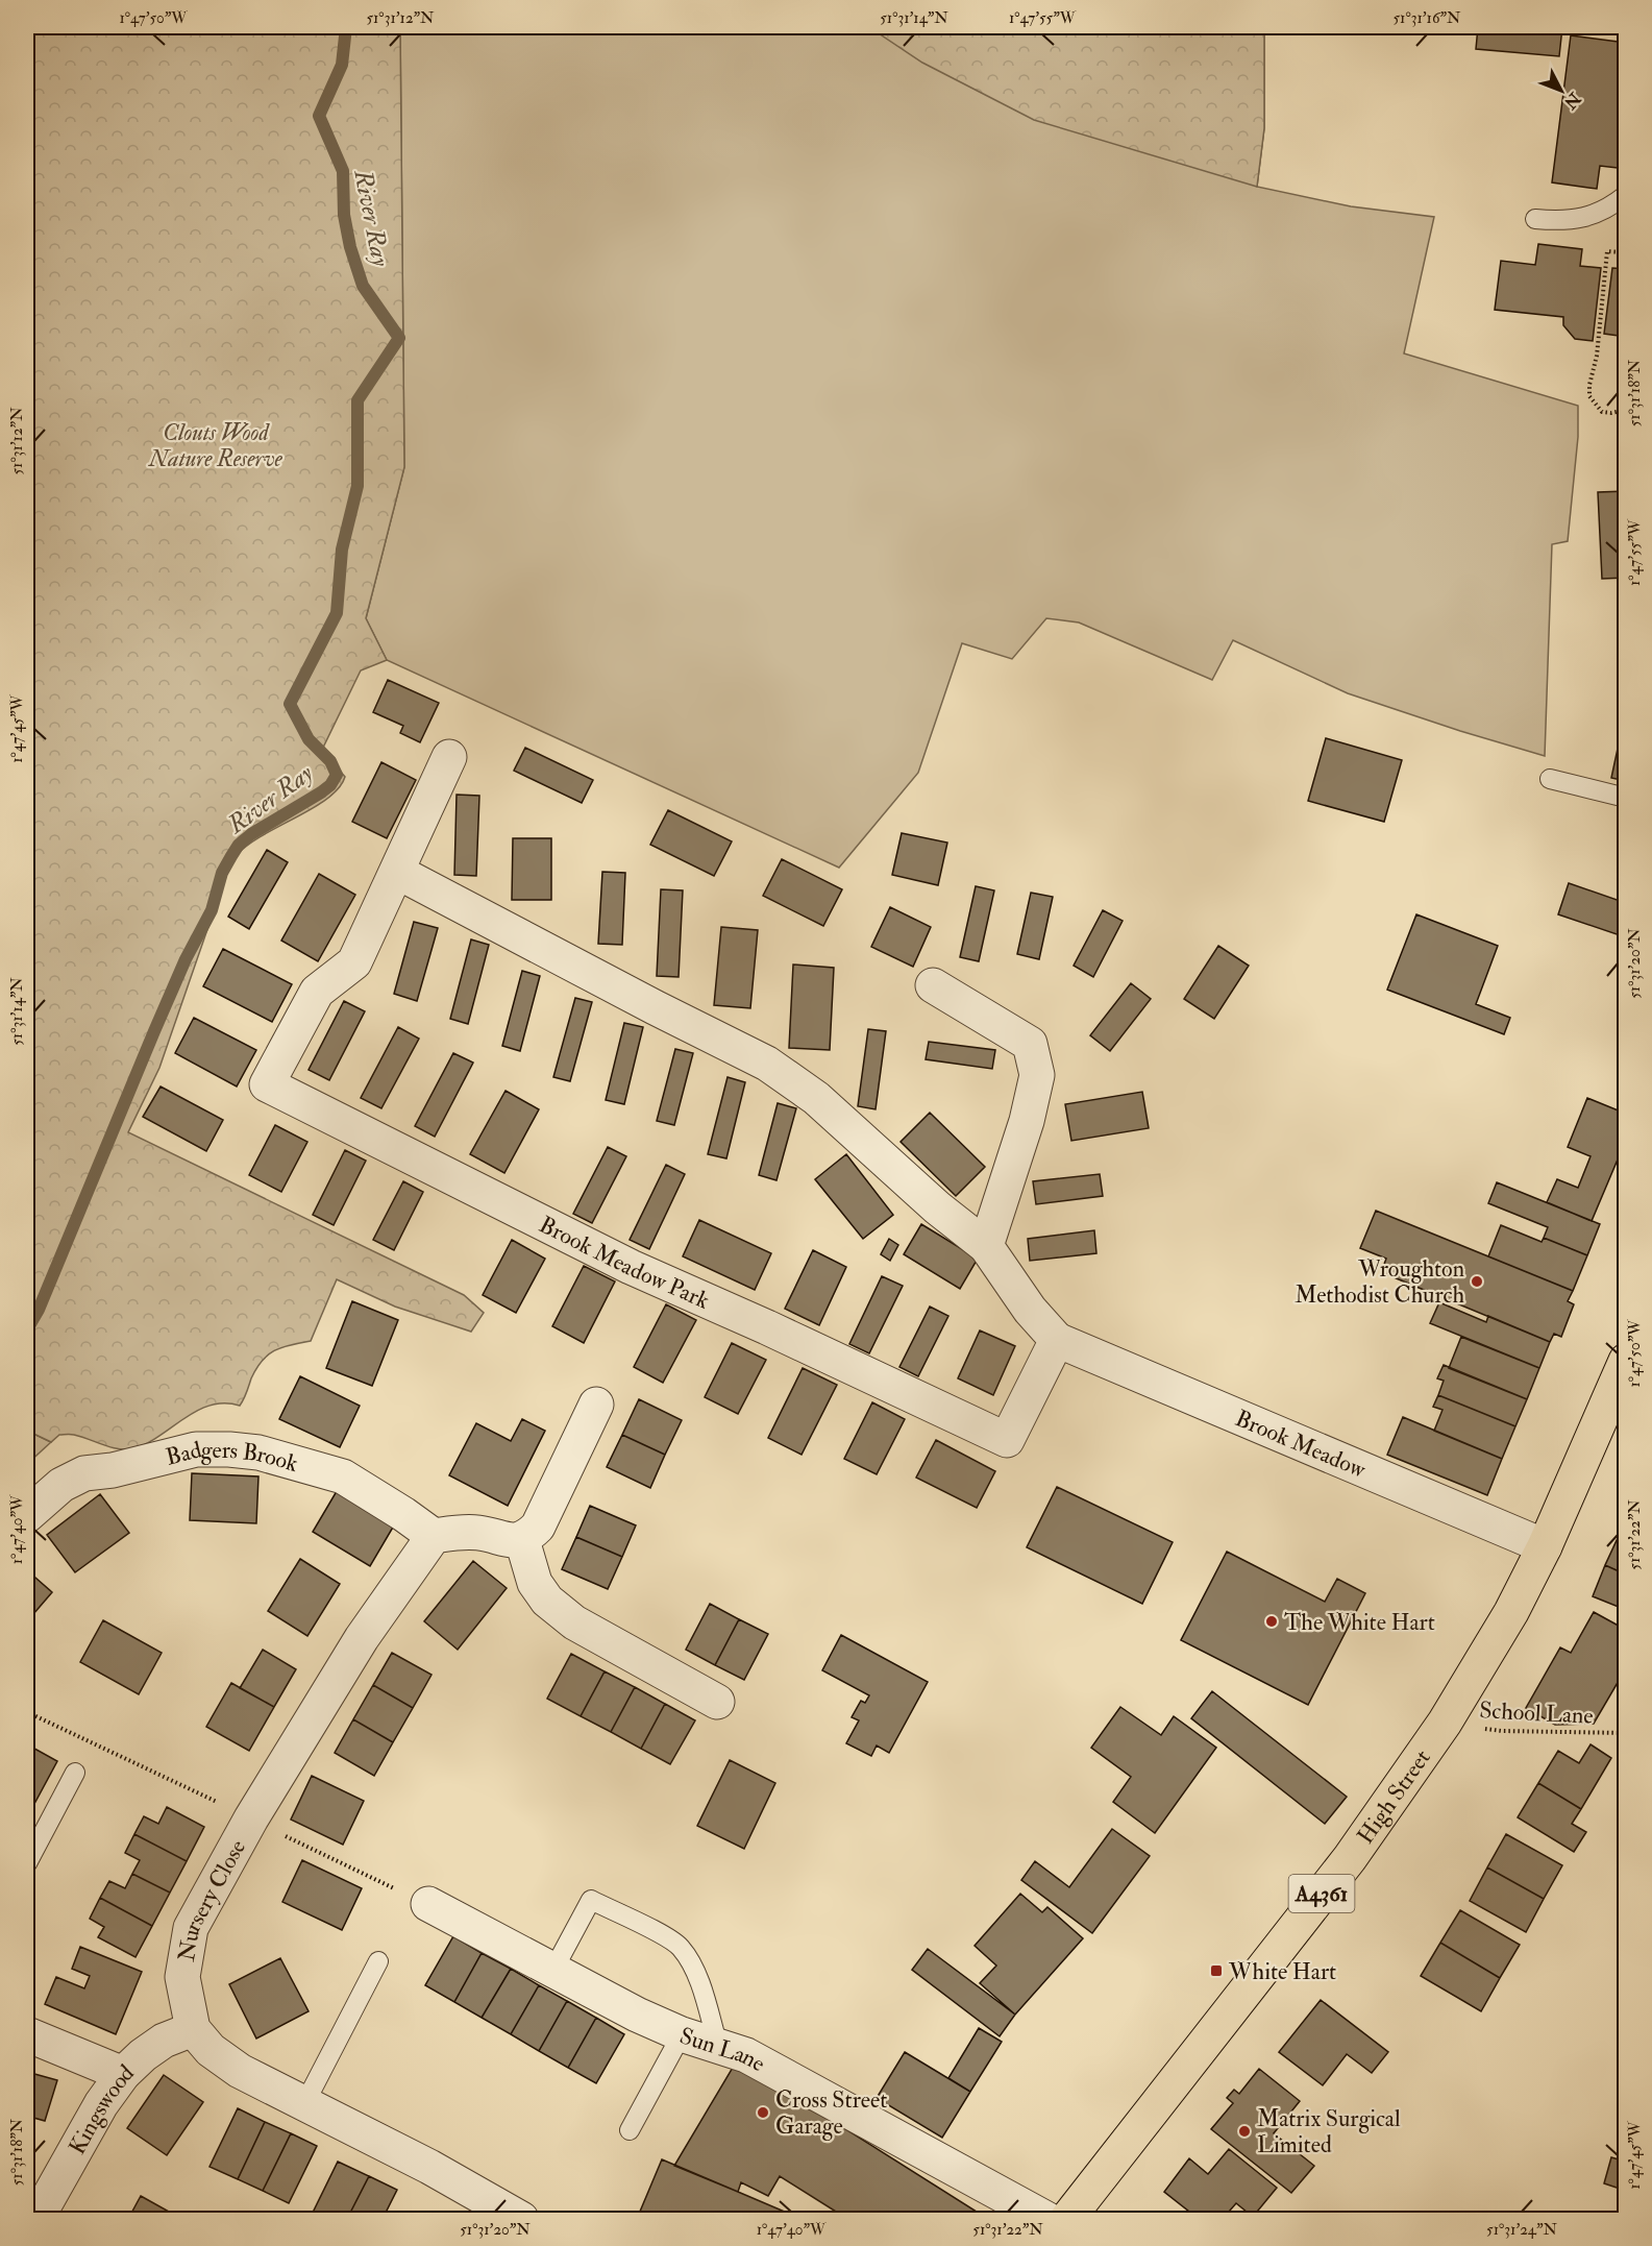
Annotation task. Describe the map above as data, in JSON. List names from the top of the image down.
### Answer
{
  "streets": {
    "main road": ["High Street", "A4361"],
    "street": [
      "Brook Meadow Park",
      "Brook Meadow",
      "Badgers Brook",
      "Nursery Close",
      "Sun Lane",
      "Kingswood"
    ],
    "path": ["School Lane"]
  },
  "crossings": [
    ["Brook Meadow Park", "Brook Meadow"],
    ["Brook Meadow", "High Street"],
    ["Badgers Brook", "Nursery Close"],
    ["School Lane", "High Street"],
    ["Nursery Close", "Kingswood"]
  ],
  "water": ["River Ray"],
  "parks": ["Clouts Wood Nature Reserve"],
  "places": {
    "other": [
      "Wroughton Methodist Church",
      "The White Hart",
      "Cross Street Garage",
      "Matrix Surgical Limited"
    ],
    "transit": ["White Hart"]
  },
  "north": "bottom right",
  "coordinates": [
    "1°47'50\"W",
    "51°31'12\"N",
    "51°31'14\"N",
    "1°47'55\"W",
    "51°31'16\"N",
    "51°31'18\"N",
    "1°47'45\"W",
    "51°31'20\"N",
    "1°47'40\"W",
    "51°31'22\"N",
    "51°31'24\"N"
  ]
}
